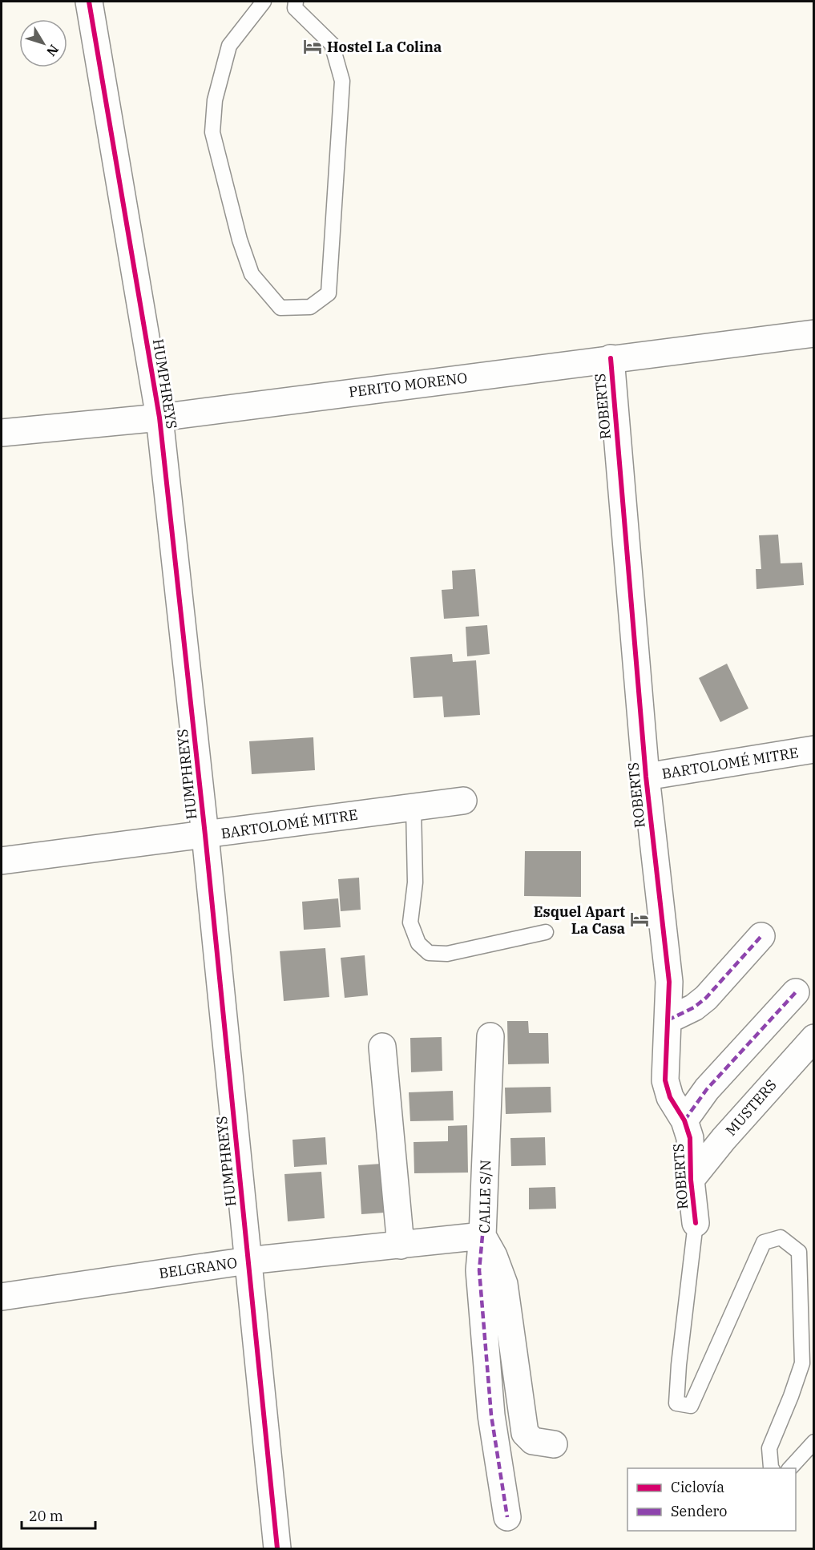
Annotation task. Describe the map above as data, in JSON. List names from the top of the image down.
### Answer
{
  "streets": {
    "street": [
      "HUMPHREYS",
      "PERITO MORENO",
      "ROBERTS",
      "BARTOLOMÉ MITRE",
      "MUSTERS",
      "CALLE S/N",
      "BELGRANO"
    ]
  },
  "crossings": [
    ["HUMPHREYS", "PERITO MORENO"],
    ["HUMPHREYS", "BARTOLOMÉ MITRE"],
    ["HUMPHREYS", "BELGRANO"],
    ["PERITO MORENO", "ROBERTS"],
    ["ROBERTS", "BARTOLOMÉ MITRE"],
    ["ROBERTS", "MUSTERS"],
    ["CALLE S/N", "BELGRANO"]
  ],
  "places": {
    "hotel": ["Hostel La Colina", "Esquel Apart La Casa"]
  },
  "legend": ["Ciclovía", "Sendero"],
  "scale_bar": "20 m",
  "north": "bottom right"
}
